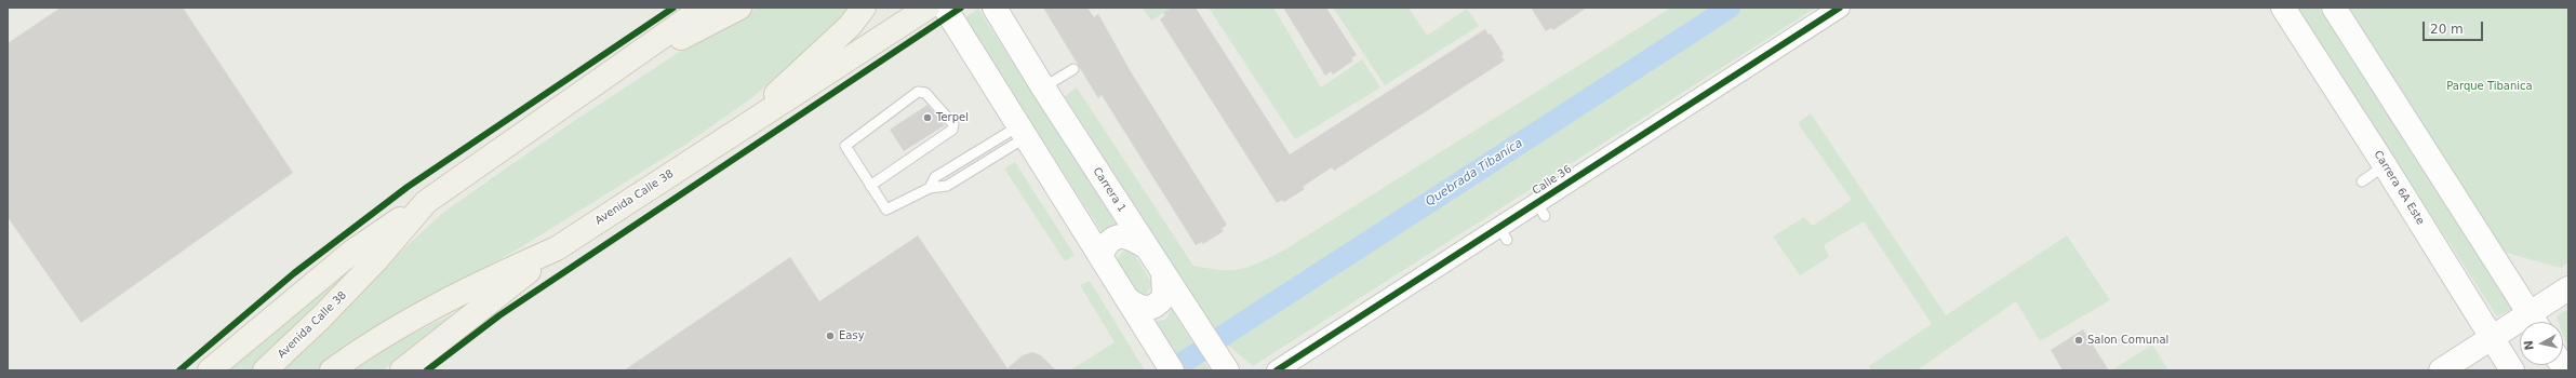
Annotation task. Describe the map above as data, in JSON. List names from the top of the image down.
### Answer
{
  "streets": {
    "main road": ["Avenida Calle 38"],
    "street": ["Calle 36", "Carrera 6A Este", "Carrera 1"]
  },
  "water": ["Quebrada Tibaníca"],
  "parks": ["Parque Tibanica"],
  "places": ["Terpel", "Easy", "Salon Comunal"],
  "scale_bar": "20 m",
  "north": "left"
}
